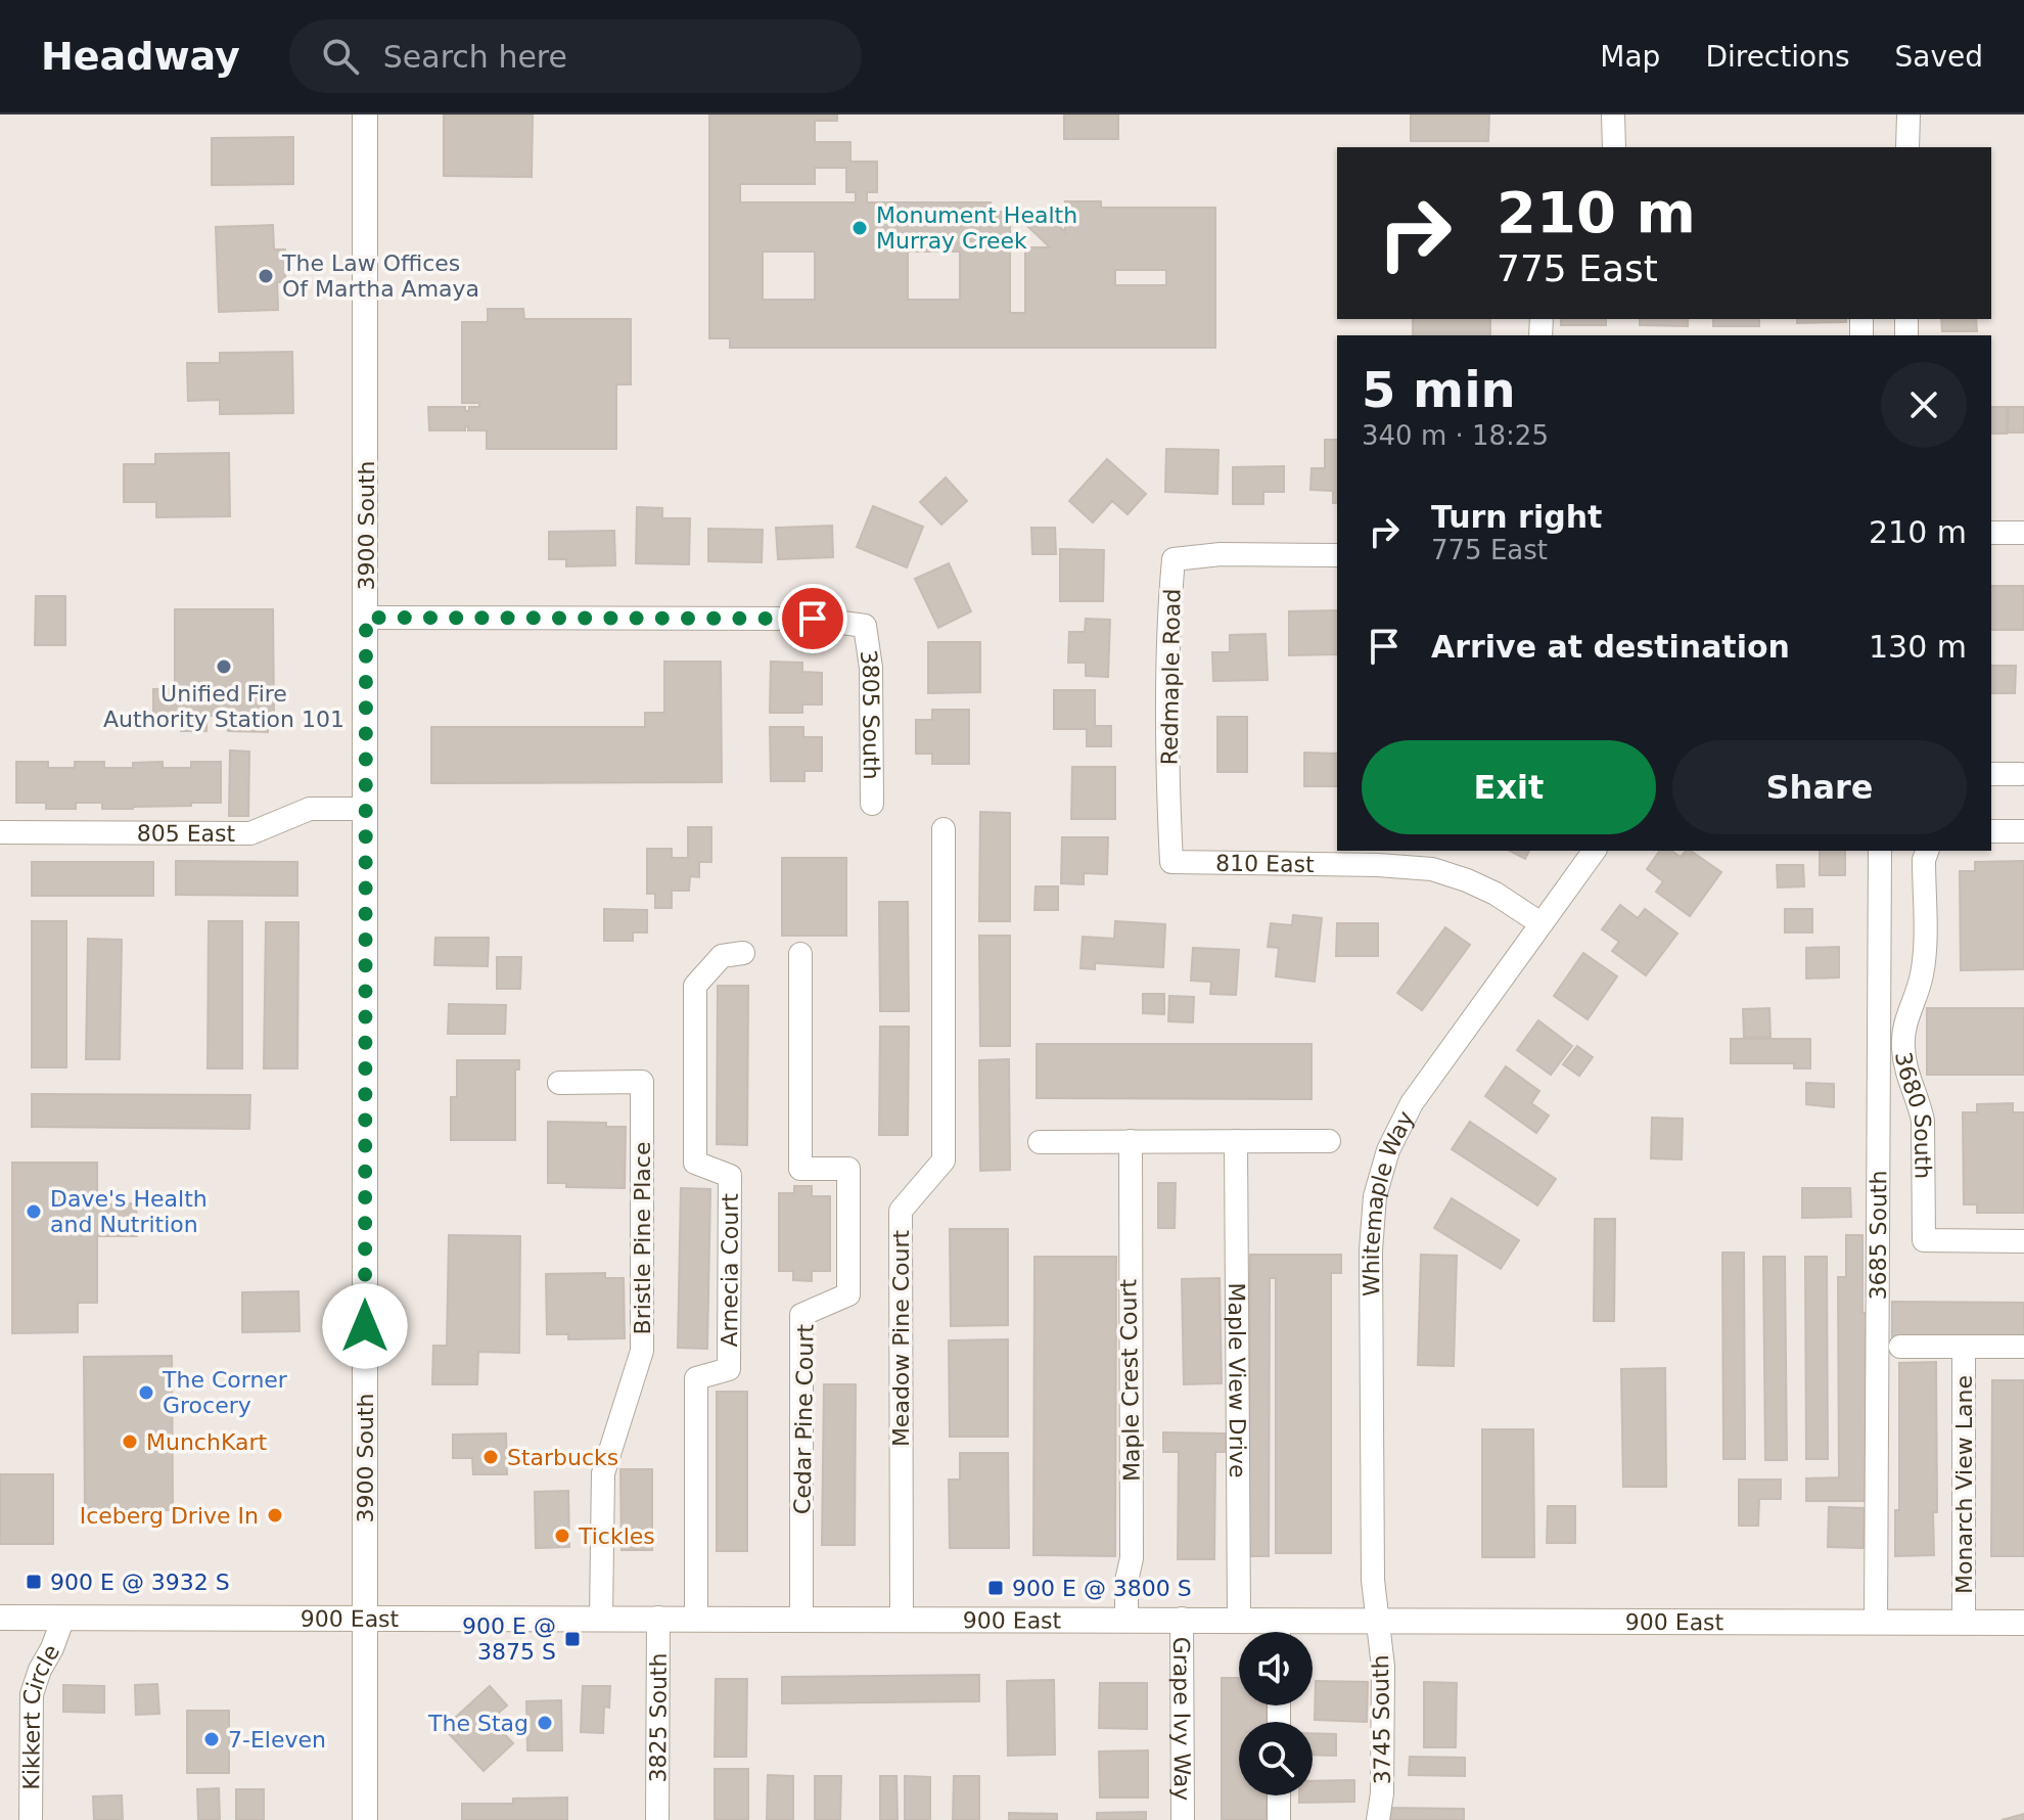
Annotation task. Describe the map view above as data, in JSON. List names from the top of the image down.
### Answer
{
  "streets": {
    "main road": ["3900 South", "900 East"],
    "street": [
      "Redmaple Road",
      "3805 South",
      "805 East",
      "810 East",
      "3680 South",
      "Whitemaple Way",
      "3685 South",
      "Bristle Pine Place",
      "Arnecia Court",
      "Meadow Pine Court",
      "Maple Crest Court",
      "Maple View Drive",
      "Cedar Pine Court",
      "Monarch View Lane",
      "Kikkert Circle",
      "3825 South",
      "Grape Ivy Way",
      "3745 South"
    ]
  },
  "crossings": [
    ["3900 South", "3805 South"],
    ["3900 South", "805 East"],
    ["3900 South", "900 East"],
    ["Redmaple Road", "810 East"],
    ["810 East", "Whitemaple Way"],
    ["Whitemaple Way", "900 East"],
    ["Whitemaple Way", "3745 South"],
    ["3685 South", "900 East"],
    ["Bristle Pine Place", "900 East"],
    ["Arnecia Court", "900 East"],
    ["Meadow Pine Court", "900 East"],
    ["Maple Crest Court", "900 East"],
    ["Maple View Drive", "900 East"],
    ["Cedar Pine Court", "900 East"],
    ["Monarch View Lane", "900 East"],
    ["900 East", "Kikkert Circle"],
    ["900 East", "3825 South"],
    ["900 East", "Grape Ivy Way"],
    ["900 East", "3745 South"]
  ],
  "places": {
    "other": [
      "Monument Health Murray Creek",
      "The Law Offices Of Martha Amaya",
      "Unified Fire Authority Station 101",
      "Dave's Health and Nutrition",
      "The Corner Grocery",
      "MunchKart",
      "Starbucks",
      "Iceberg Drive In",
      "Tickles",
      "The Stag",
      "7-Eleven"
    ],
    "transit": ["900 E @ 3932 S", "900 E @ 3800 S", "900 E @ 3875 S"]
  },
  "page": {
    "header": "Headway",
    "search": "Search here",
    "nav": ["Map", "Directions", "Saved"],
    "turn": ["210 m", "775 East"],
    "heading": ["5 min", "340 m · 18:25"],
    "list": [
      {
        "name": "Turn right",
        "note": "775 East",
        "value": "210 m"
      },
      {
        "name": "Arrive at destination",
        "value": "130 m"
      }
    ],
    "buttons": ["Exit", "Share"]
  }
}
